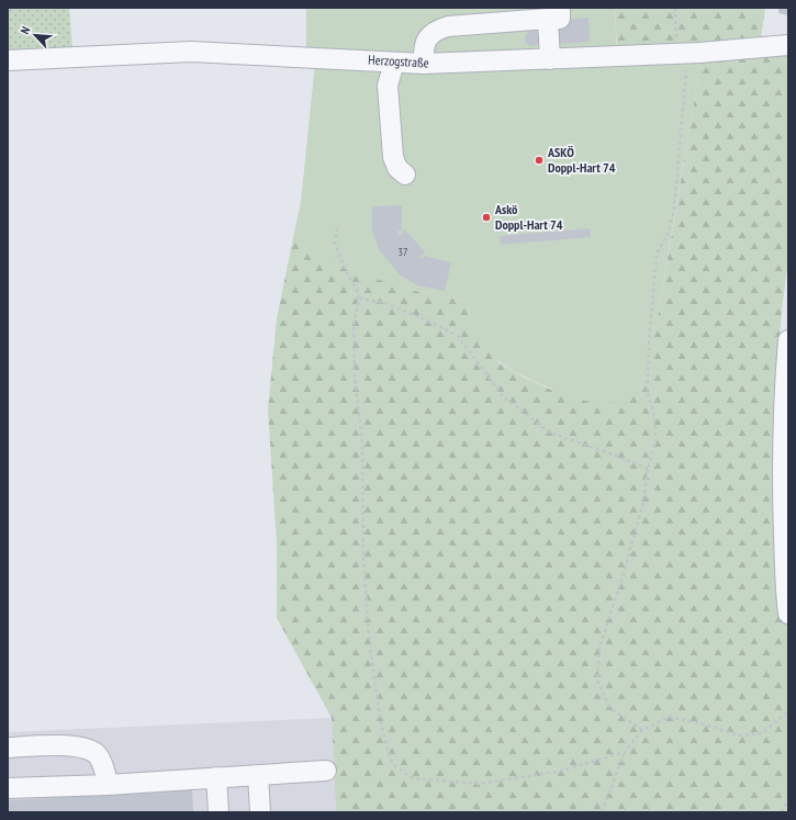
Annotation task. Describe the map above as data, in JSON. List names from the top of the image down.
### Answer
{
  "streets": {
    "street": ["Herzogstraße"]
  },
  "places": ["ASKÖ Doppl-Hart 74", "Askö Doppl-Hart 74"],
  "house_numbers": ["37"],
  "north": "top left"
}
